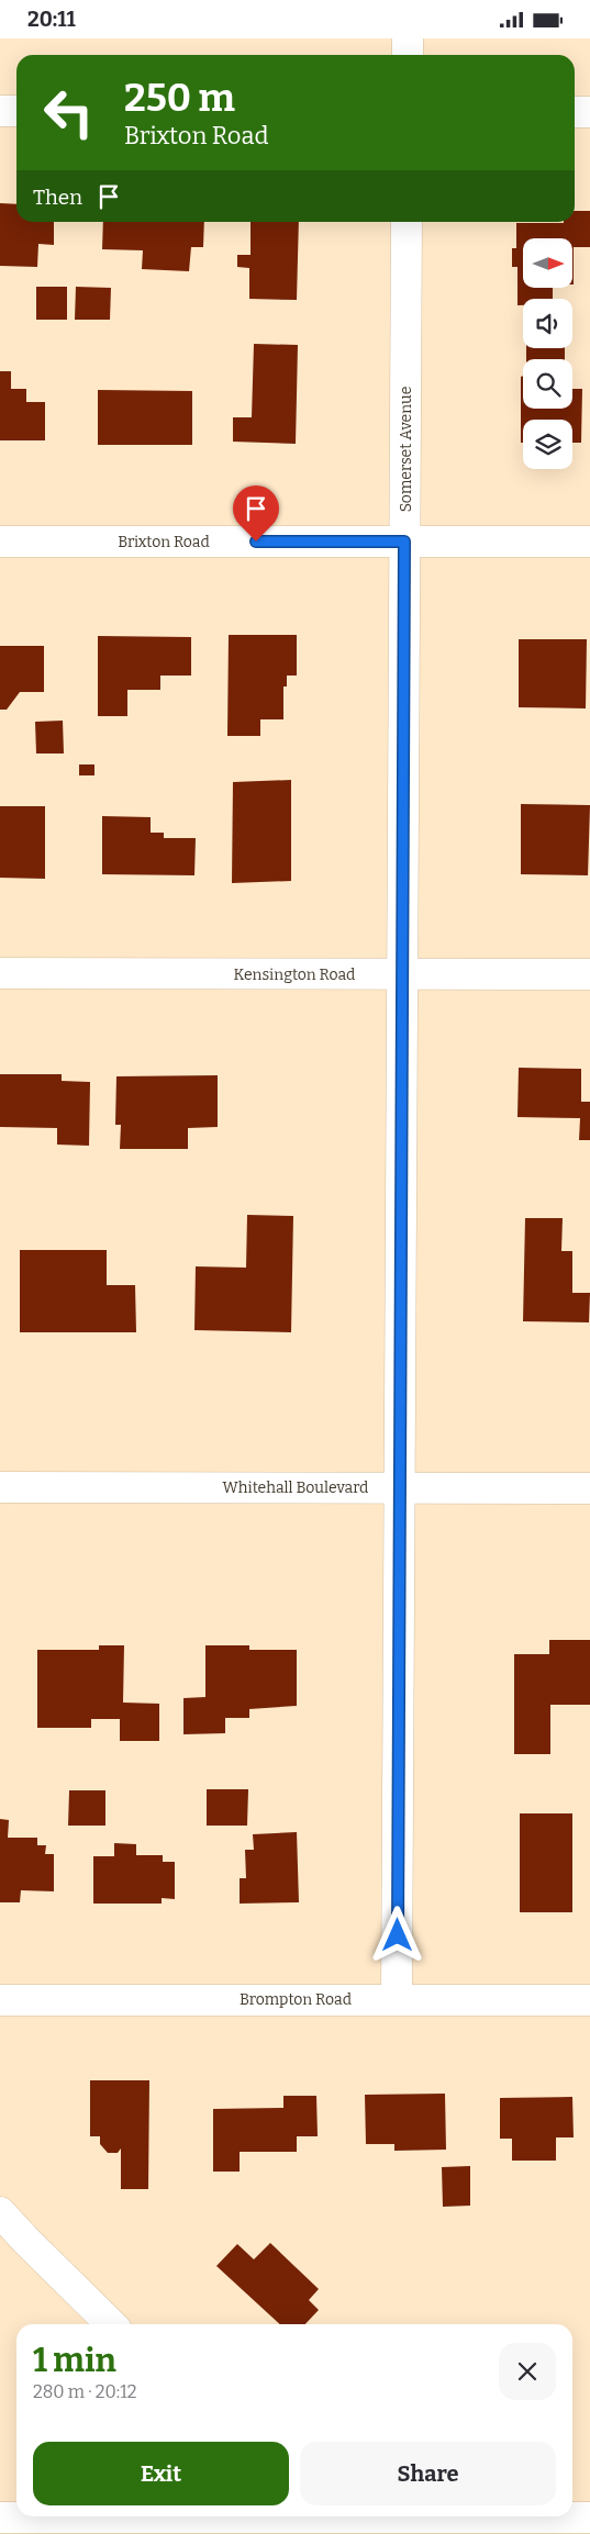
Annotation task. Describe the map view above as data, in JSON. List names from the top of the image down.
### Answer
{
  "streets": {
    "street": [
      "Somerset Avenue",
      "Brixton Road",
      "Kensington Road",
      "Whitehall Boulevard",
      "Brompton Road"
    ]
  },
  "crossings": [
    ["Somerset Avenue", "Brixton Road"],
    ["Somerset Avenue", "Kensington Road"],
    ["Somerset Avenue", "Whitehall Boulevard"],
    ["Somerset Avenue", "Brompton Road"]
  ],
  "north": "right",
  "page": {
    "status": "20:11",
    "turn": ["250 m", "Brixton Road"],
    "then": "Then",
    "heading": ["1 min", "280 m · 20:12"],
    "buttons": ["Exit", "Share"]
  }
}
